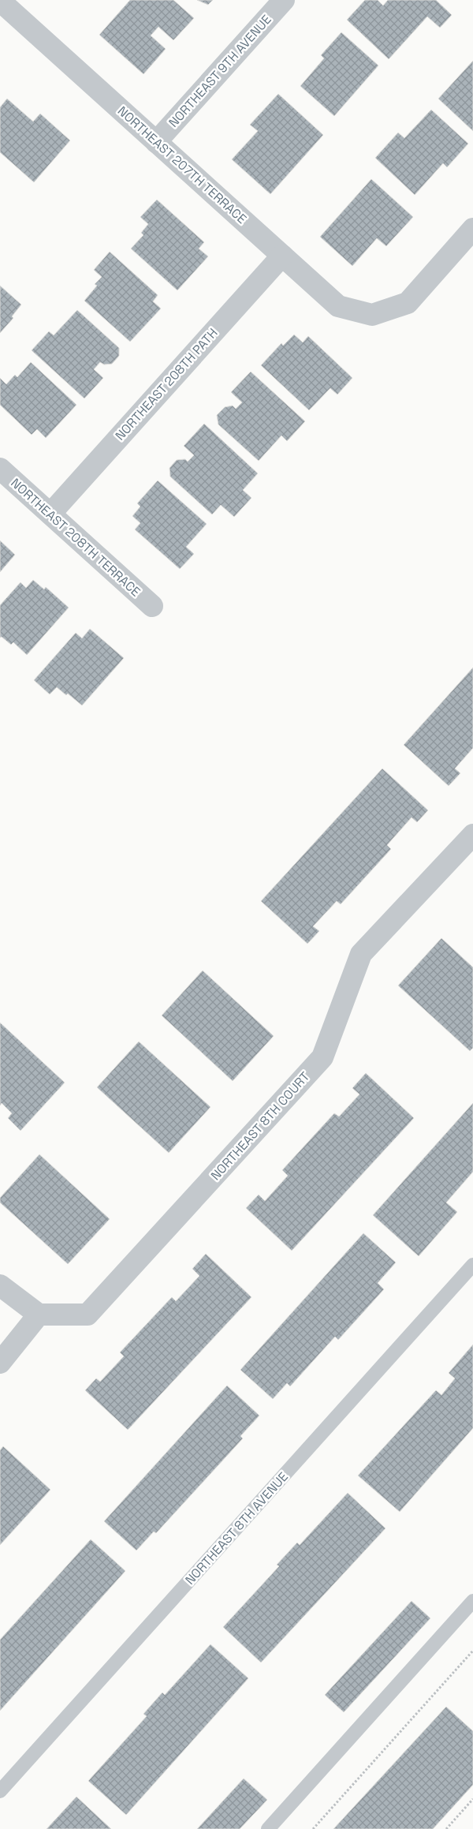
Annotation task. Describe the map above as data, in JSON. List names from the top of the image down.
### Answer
{
  "streets": {
    "street": [
      "NORTHEAST 9TH AVENUE",
      "NORTHEAST 207TH TERRACE",
      "NORTHEAST 208TH PATH",
      "NORTHEAST 208TH TERRACE",
      "NORTHEAST 8TH COURT"
    ],
    "lane": ["NORTHEAST 8TH AVENUE"]
  },
  "crossings": [
    ["NORTHEAST 9TH AVENUE", "NORTHEAST 207TH TERRACE"],
    ["NORTHEAST 207TH TERRACE", "NORTHEAST 208TH PATH"],
    ["NORTHEAST 208TH PATH", "NORTHEAST 208TH TERRACE"]
  ]
}
